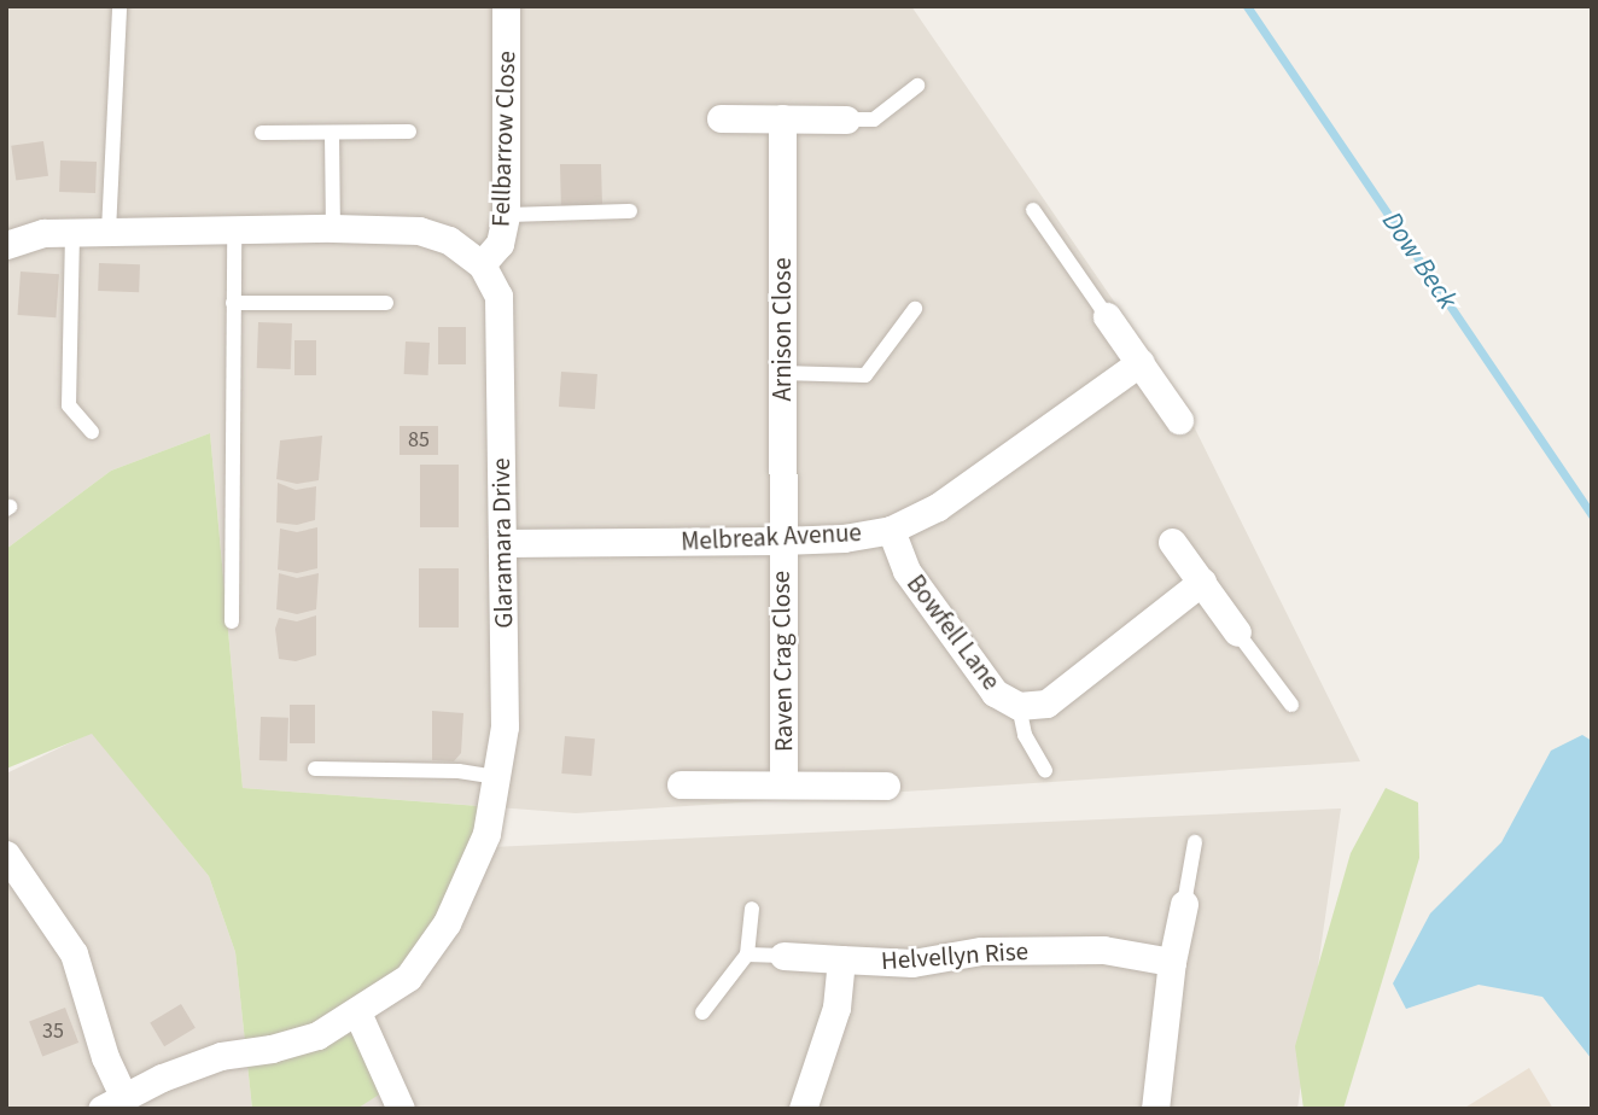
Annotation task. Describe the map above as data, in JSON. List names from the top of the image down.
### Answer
{
  "streets": {
    "street": [
      "Fellbarrow Close",
      "Arnison Close",
      "Melbreak Avenue",
      "Glaramara Drive",
      "Bowfell Lane",
      "Raven Crag Close",
      "Helvellyn Rise"
    ]
  },
  "crossings": [
    ["Fellbarrow Close", "Glaramara Drive"],
    ["Arnison Close", "Melbreak Avenue"],
    ["Arnison Close", "Raven Crag Close"],
    ["Melbreak Avenue", "Glaramara Drive"],
    ["Melbreak Avenue", "Bowfell Lane"],
    ["Melbreak Avenue", "Raven Crag Close"]
  ],
  "water": ["Dow Beck"],
  "house_numbers": ["85", "35"]
}
